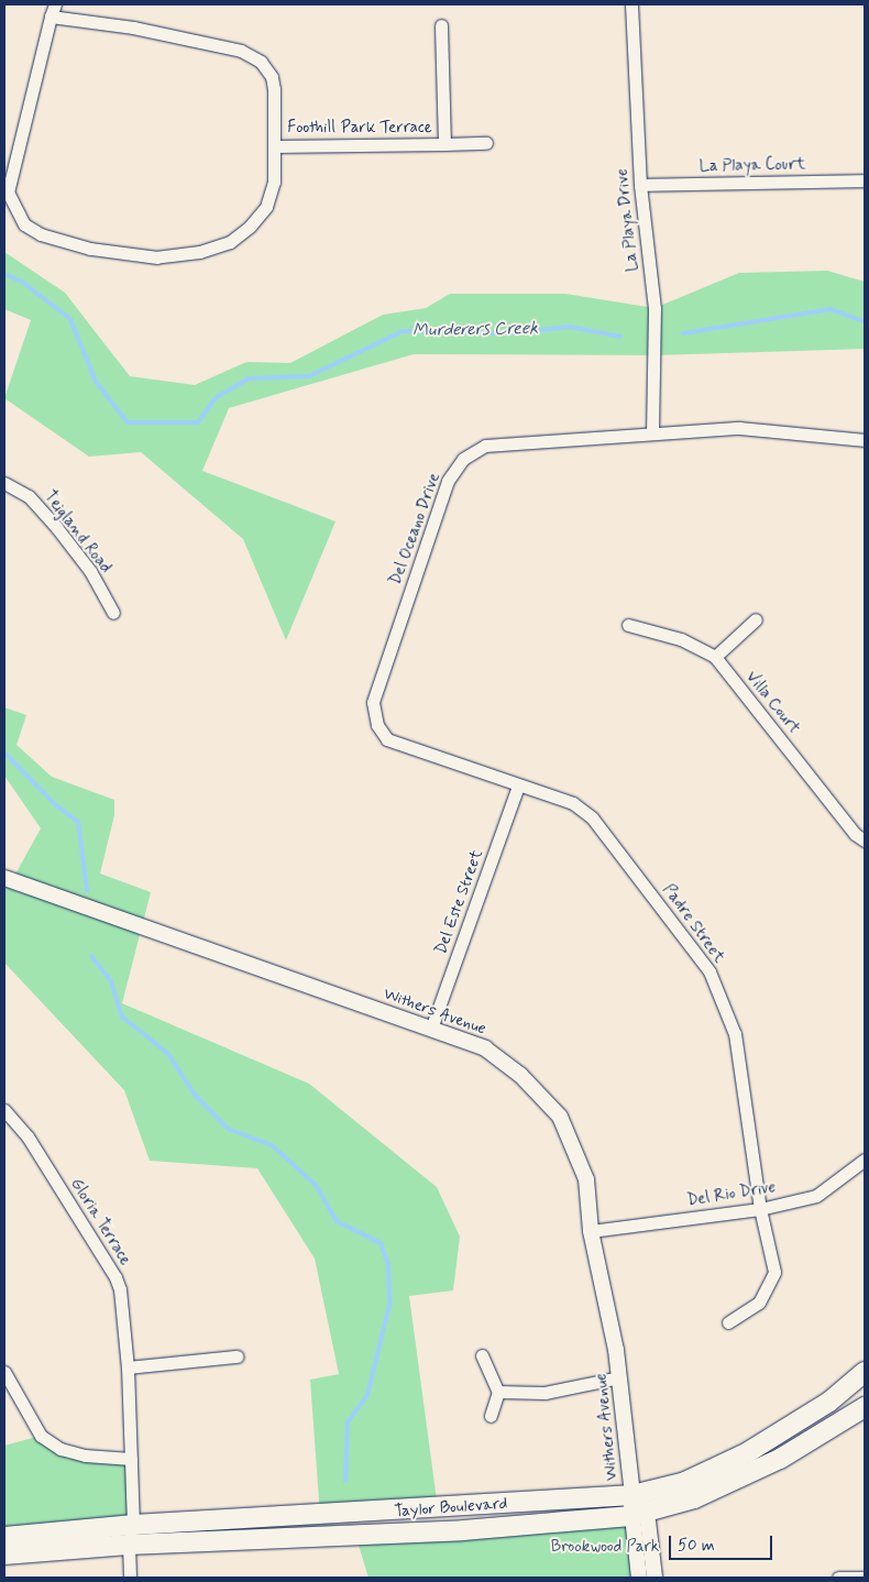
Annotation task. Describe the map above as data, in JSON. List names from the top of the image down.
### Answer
{
  "streets": {
    "main road": ["Taylor Boulevard"],
    "street": [
      "Foothill Park Terrace",
      "La Playa Court",
      "La Playa Drive",
      "Del Oceano Drive",
      "Teigland Road",
      "Villa Court",
      "Del Este Street",
      "Padre Street",
      "Withers Avenue",
      "Del Rio Drive",
      "Gloria Terrace"
    ]
  },
  "crossings": [
    ["La Playa Court", "La Playa Drive"],
    ["La Playa Drive", "Del Oceano Drive"],
    ["Del Oceano Drive", "Del Este Street"],
    ["Del Oceano Drive", "Padre Street"],
    ["Del Este Street", "Padre Street"],
    ["Del Este Street", "Withers Avenue"],
    ["Padre Street", "Del Rio Drive"],
    ["Withers Avenue", "Del Rio Drive"],
    ["Withers Avenue", "Taylor Boulevard"],
    ["Gloria Terrace", "Taylor Boulevard"]
  ],
  "water": ["Murderers Creek"],
  "parks": ["Brookwood Park"],
  "scale_bar": "50 m"
}
